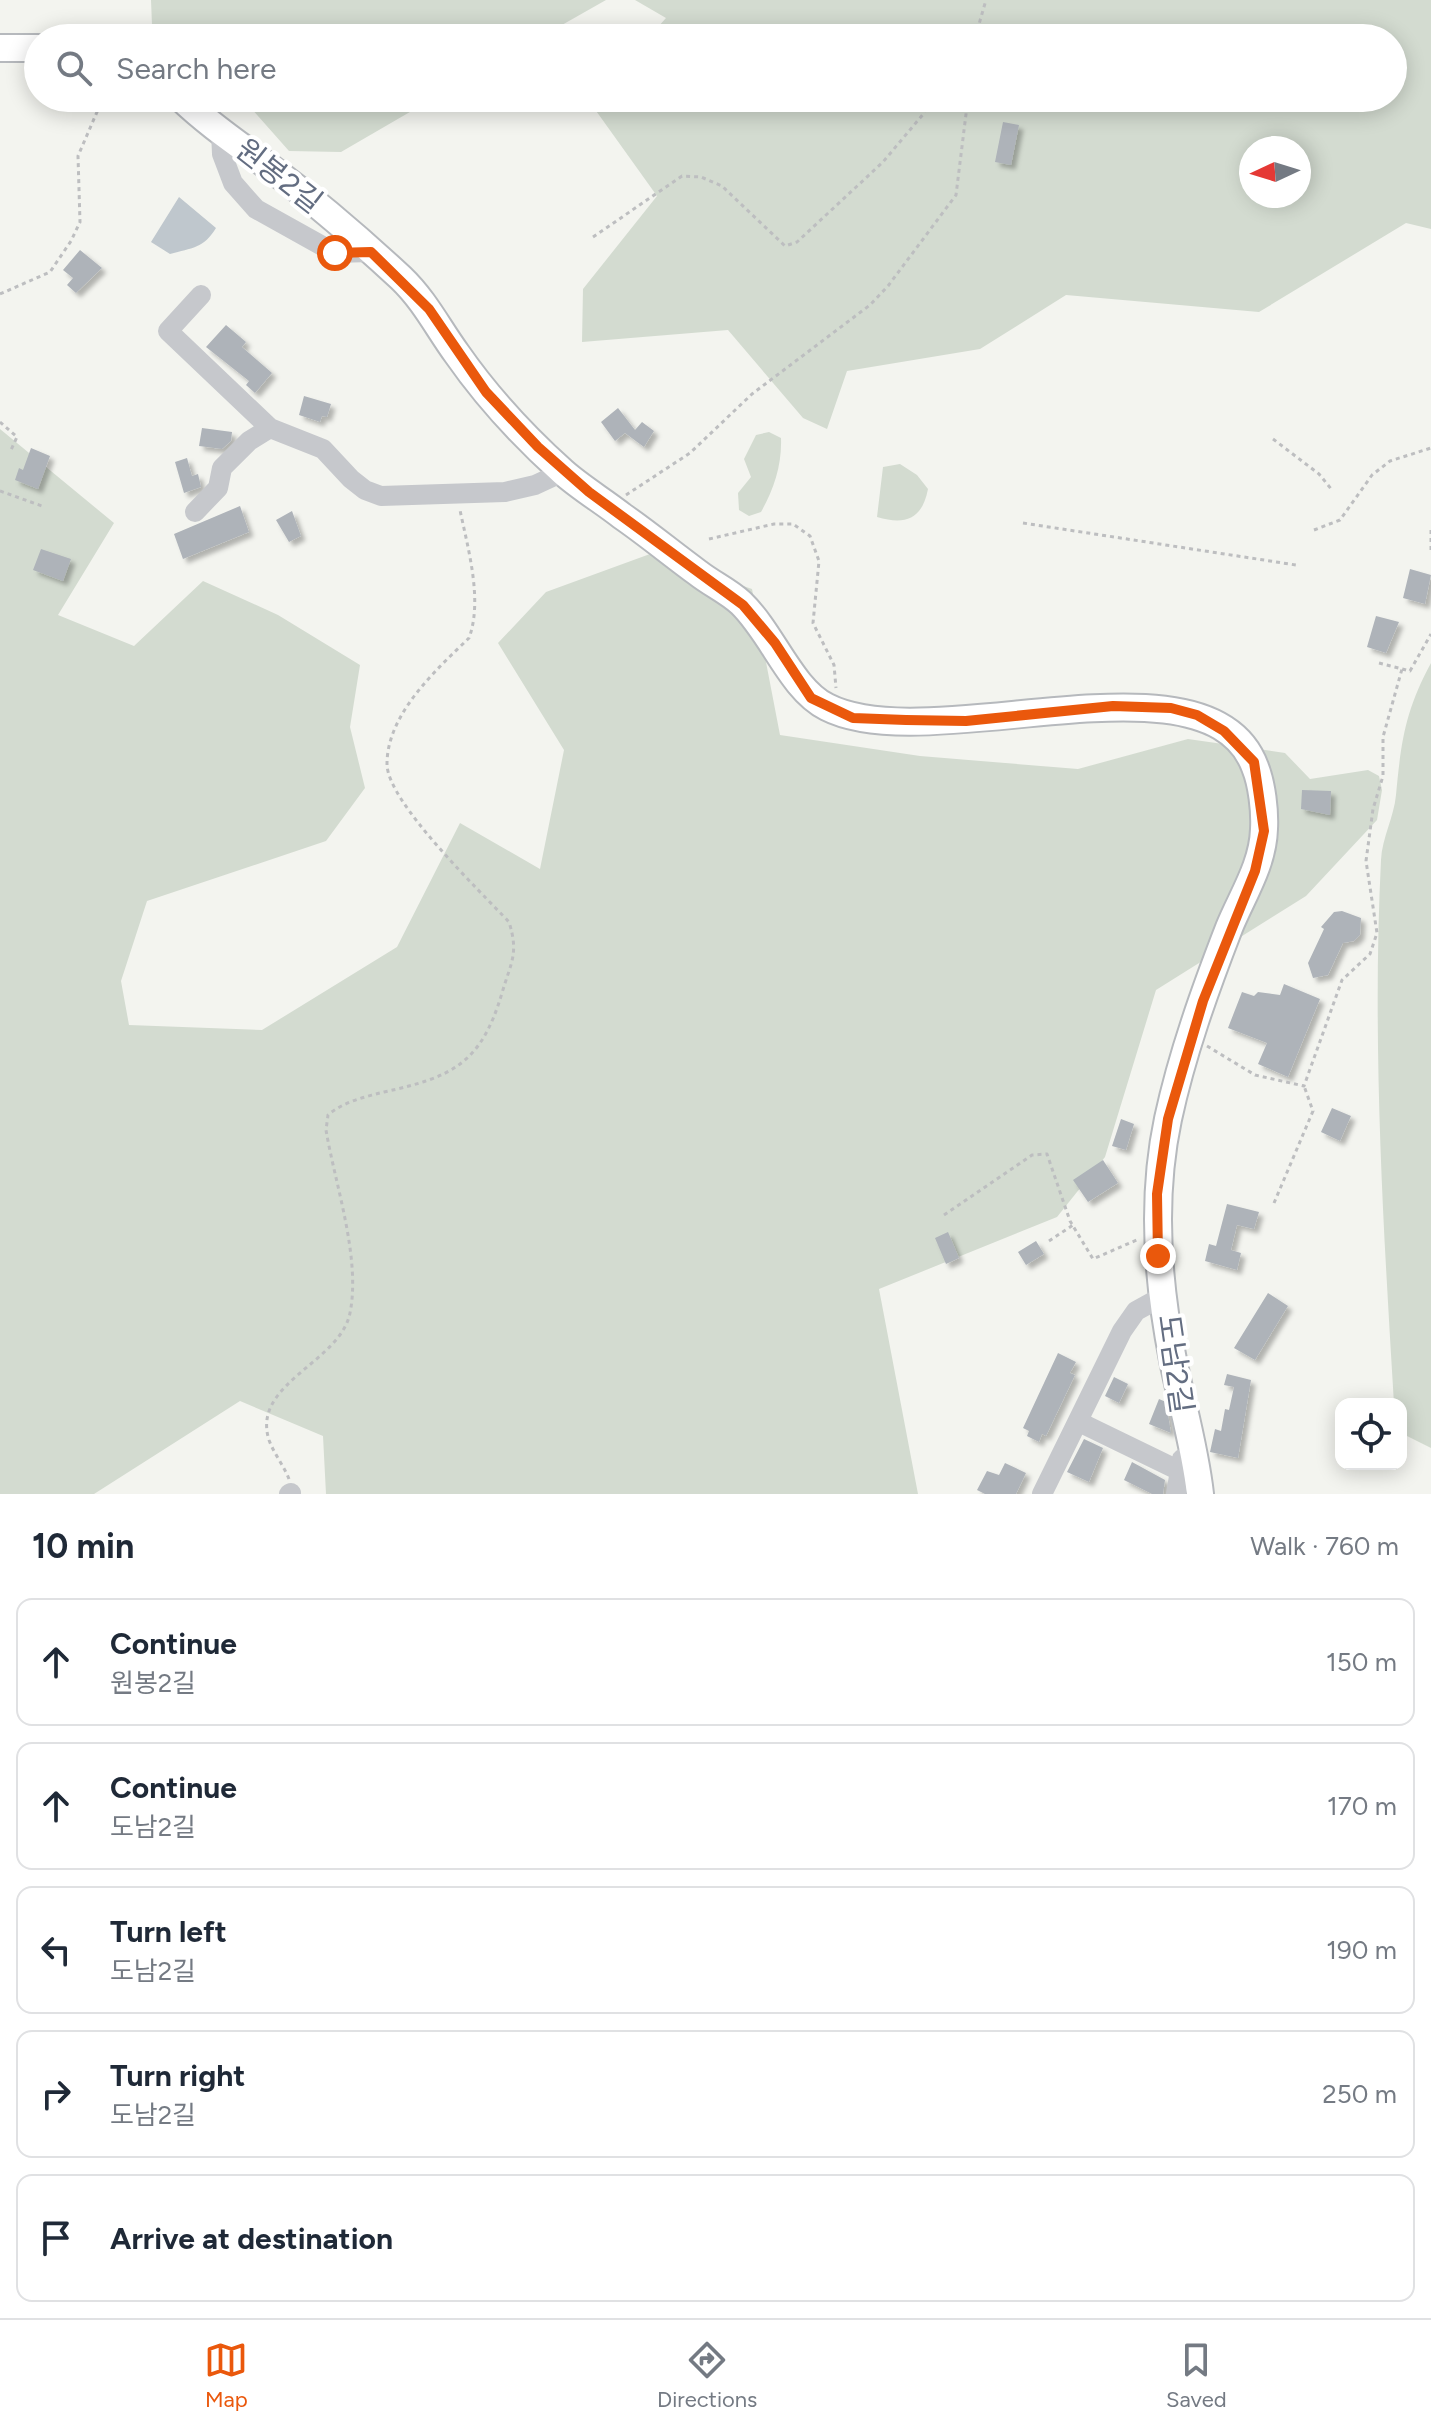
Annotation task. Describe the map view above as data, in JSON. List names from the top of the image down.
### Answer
{
  "streets": {
    "main road": ["원봉2길", "도남2길"]
  },
  "crossings": [
    ["원봉2길", "도남2길"]
  ],
  "north": "left",
  "page": {
    "search": "Search here",
    "heading": ["10 min", "Walk · 760 m"],
    "list": [
      ["Continue", "원봉2길", "150 m"],
      ["Continue", "도남2길", "170 m"],
      ["Turn left", "도남2길", "190 m"],
      ["Turn right", "도남2길", "250 m"],
      "Arrive at destination"
    ],
    "nav": ["Map", "Directions", "Saved"]
  }
}
